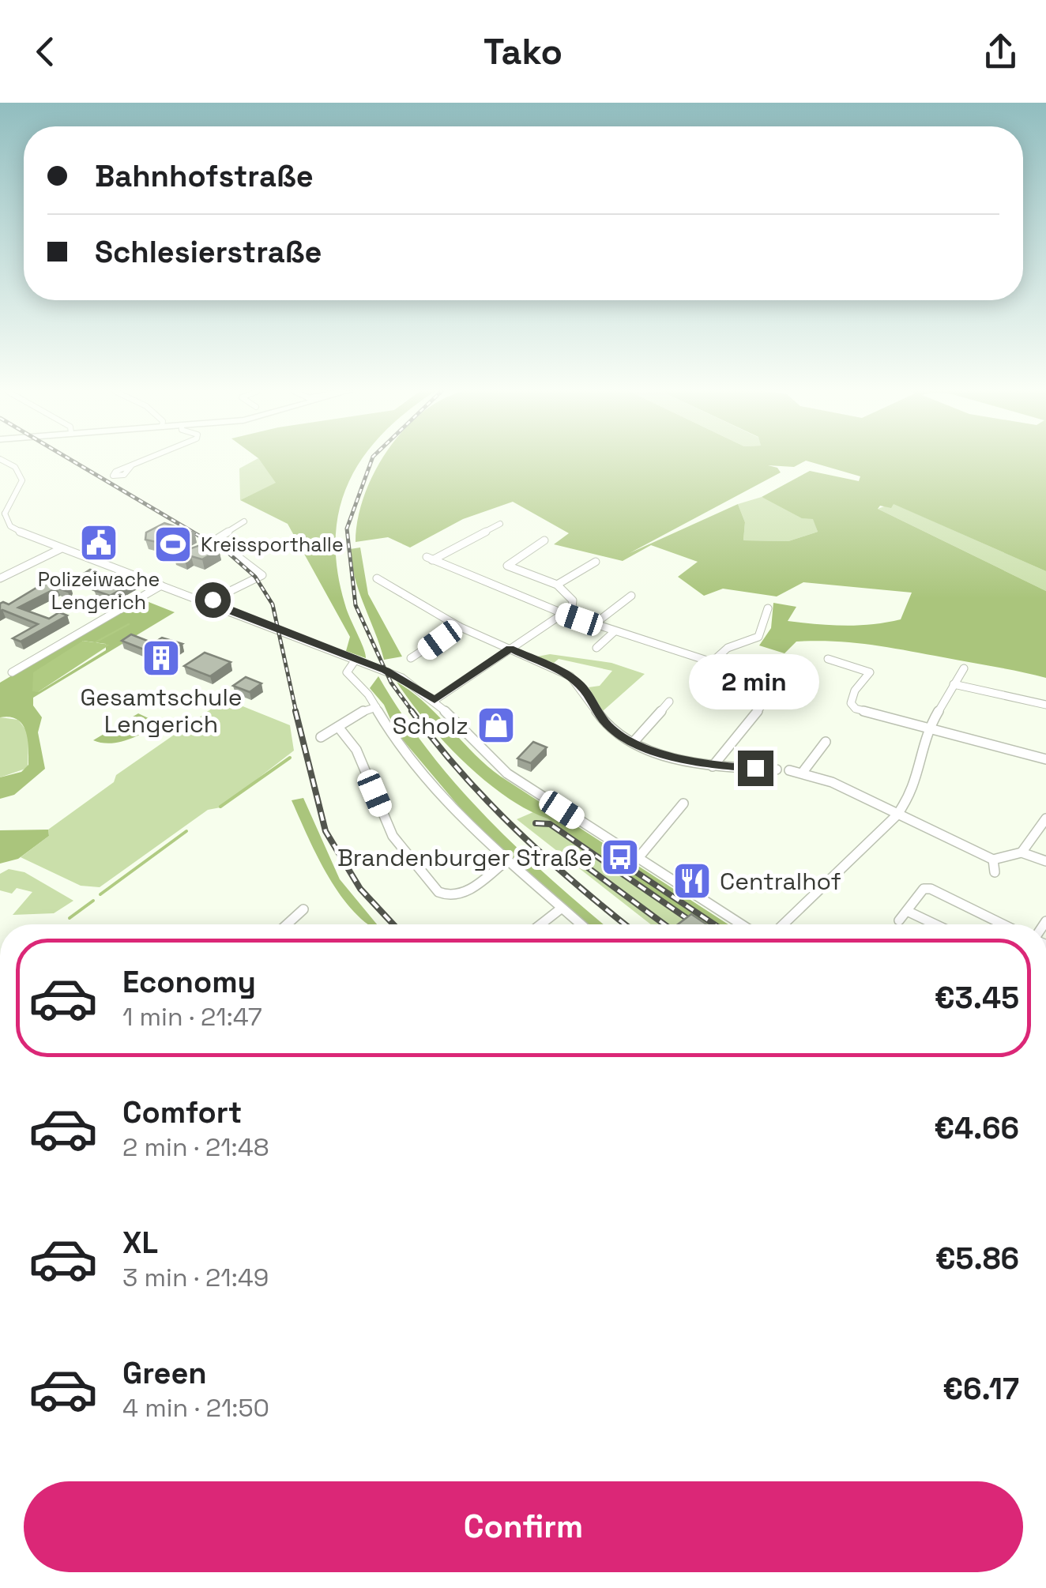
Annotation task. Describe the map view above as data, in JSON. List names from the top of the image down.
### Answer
{
  "places": {
    "public building": ["Polizeiwache Lengerich"],
    "sports": ["Kreissporthalle"],
    "building": ["Gesamtschule Lengerich"],
    "shop": ["Scholz"],
    "bus stop": ["Brandenburger Straße"],
    "restaurant": ["Centralhof"]
  },
  "page": {
    "header": "Tako",
    "banner": ["Bahnhofstraße", "Schlesierstraße"],
    "bubble": "2 min",
    "list": [
      {
        "name": "Economy",
        "note": "1 min · 21:47",
        "value": "€3.45"
      },
      {
        "name": "Comfort",
        "note": "2 min · 21:48",
        "value": "€4.66"
      },
      {
        "name": "XL",
        "note": "3 min · 21:49",
        "value": "€5.86"
      },
      {
        "name": "Green",
        "note": "4 min · 21:50",
        "value": "€6.17"
      }
    ],
    "buttons": "Confirm"
  }
}
